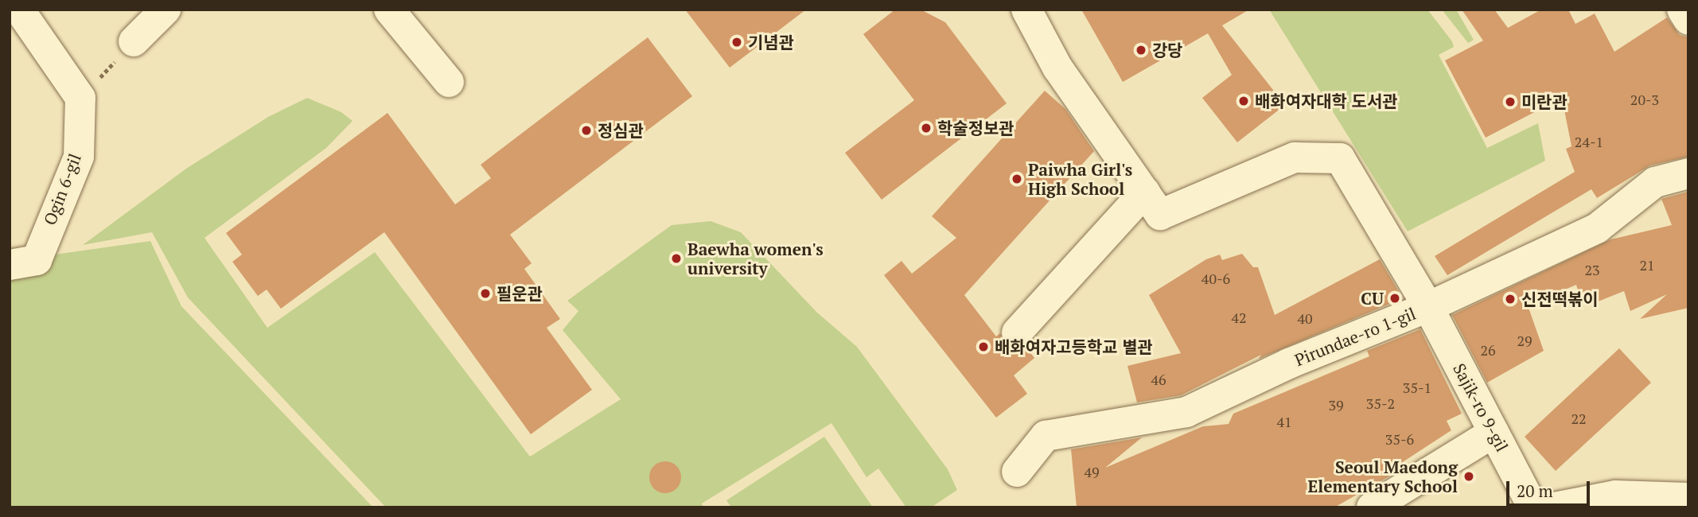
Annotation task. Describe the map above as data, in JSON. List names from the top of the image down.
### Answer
{
  "streets": {
    "street": ["Ogin 6-gil", "Pirundae-ro 1-gil", "Sajik-ro 9-gil"]
  },
  "crossings": [
    ["Pirundae-ro 1-gil", "Sajik-ro 9-gil"]
  ],
  "places": [
    "기념관",
    "강당",
    "배화여자대학 도서관",
    "미란관",
    "학술정보관",
    "정심관",
    "Paiwha Girl's High School",
    "Baewha women's university",
    "필운관",
    "CU",
    "신전떡볶이",
    "배화여자고등학교 별관",
    "Seoul Maedong Elementary School"
  ],
  "house_numbers": [
    "20-3",
    "24-1",
    "21",
    "23",
    "40-6",
    "42",
    "40",
    "29",
    "26",
    "46",
    "35-1",
    "35-2",
    "39",
    "22",
    "41",
    "35-6",
    "49"
  ],
  "scale_bar": "20 m"
}
